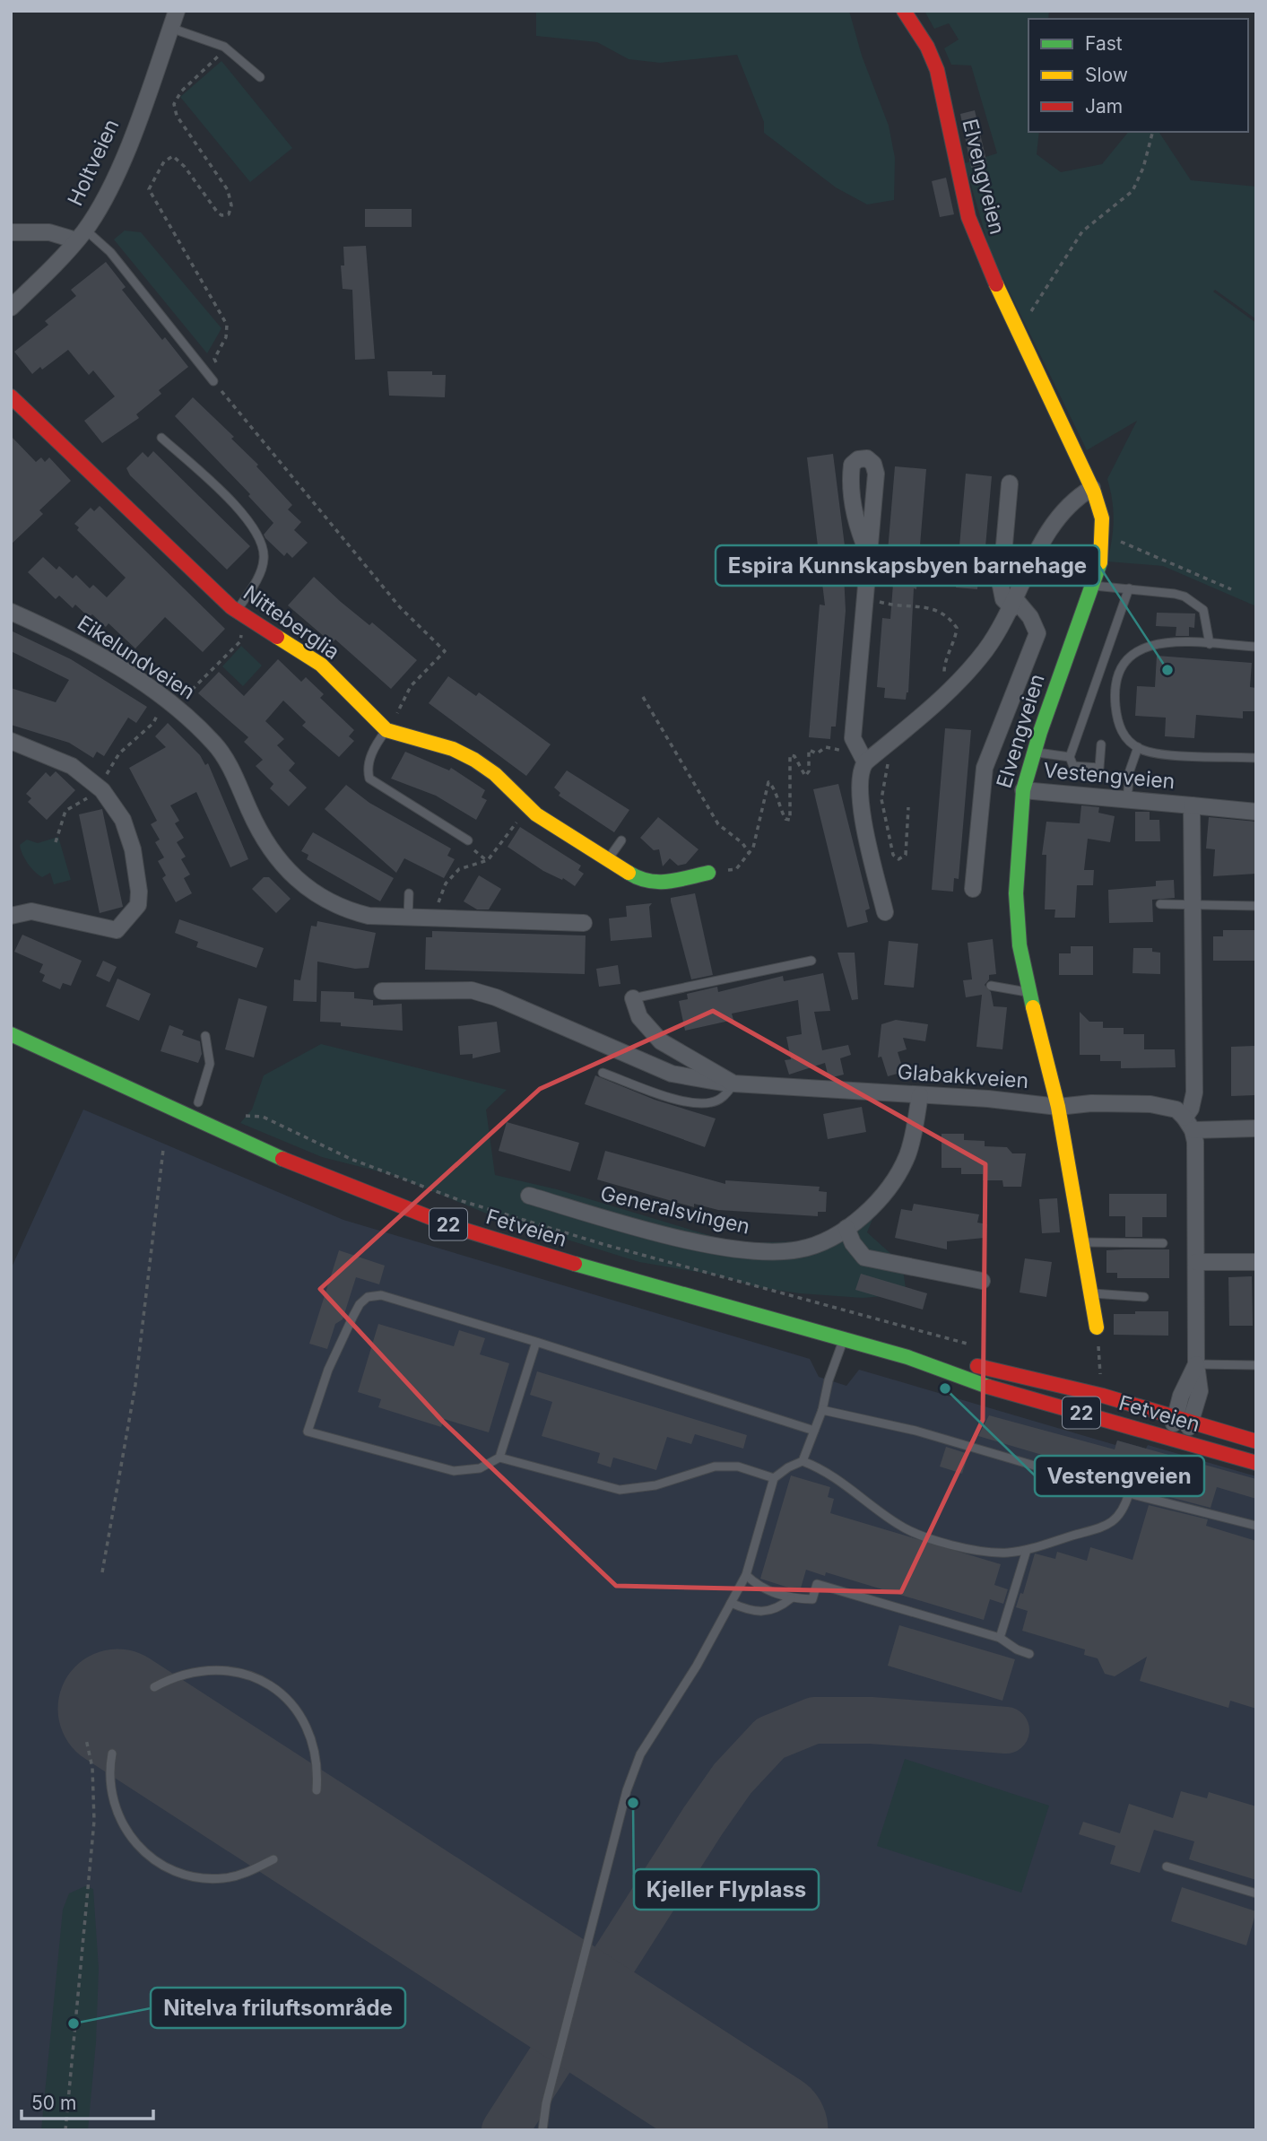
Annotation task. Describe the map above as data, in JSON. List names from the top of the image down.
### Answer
{
  "streets": {
    "main road": [
      "Elvengveien",
      "Nitteberglia",
      "22",
      "Fetveien"
    ],
    "street": [
      "Holtveien",
      "Eikelundveien",
      "Vestengveien",
      "Glabakkveien",
      "Generalsvingen"
    ]
  },
  "crossings": [
    ["Elvengveien", "Vestengveien"],
    ["Elvengveien", "Glabakkveien"],
    ["Vestengveien", "Glabakkveien"],
    ["Vestengveien", "Fetveien"],
    ["Glabakkveien", "Generalsvingen"]
  ],
  "places": [
    "Espira Kunnskapsbyen barnehage",
    "Vestengveien",
    "Kjeller Flyplass",
    "Nitelva friluftsområde"
  ],
  "legend": ["Fast", "Slow", "Jam"],
  "scale_bar": "50 m"
}
